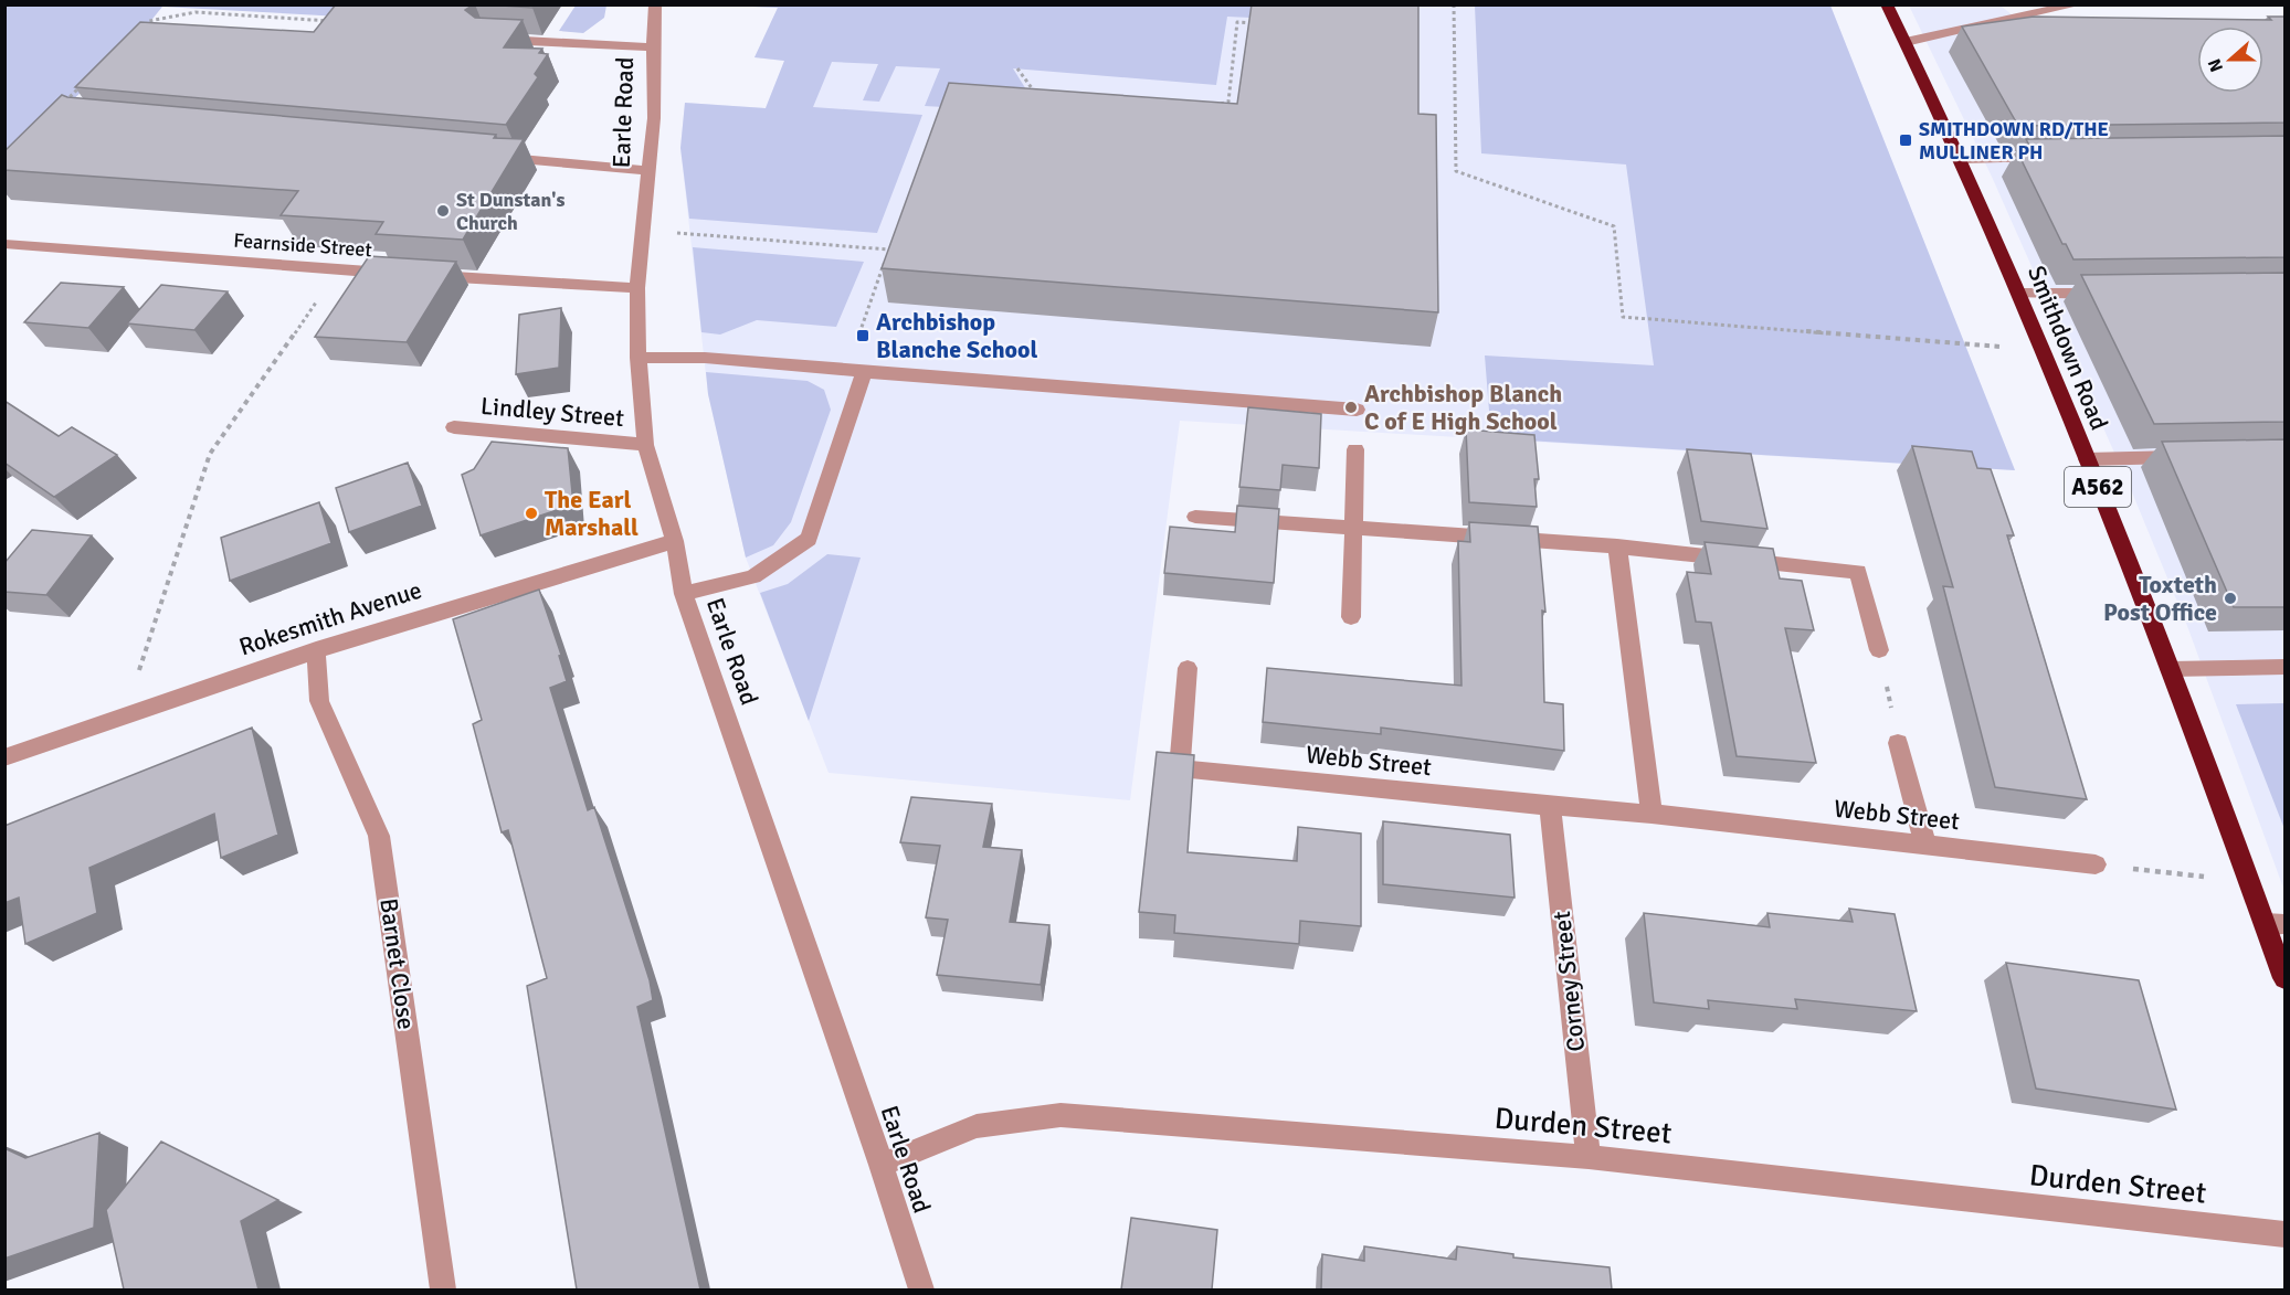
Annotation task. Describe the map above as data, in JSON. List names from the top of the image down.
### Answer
{
  "streets": {
    "highway": ["Smithdown Road", "A562"],
    "street": [
      "Earle Road",
      "Fearnside Street",
      "Lindley Street",
      "Rokesmith Avenue",
      "Webb Street",
      "Barnet Close",
      "Corney Street",
      "Durden Street"
    ]
  },
  "crossings": [
    ["Earle Road", "Fearnside Street"],
    ["Earle Road", "Lindley Street"],
    ["Earle Road", "Rokesmith Avenue"],
    ["Earle Road", "Durden Street"],
    ["Rokesmith Avenue", "Barnet Close"],
    ["Webb Street", "Corney Street"],
    ["Corney Street", "Durden Street"]
  ],
  "places": {
    "transit": ["SMITHDOWN RD/THE MULLINER PH", "Archbishop Blanche School"],
    "other": [
      "St Dunstan's Church",
      "Archbishop Blanch C of E High School",
      "The Earl Marshall",
      "Toxteth Post Office"
    ]
  },
  "north": "left"
}
